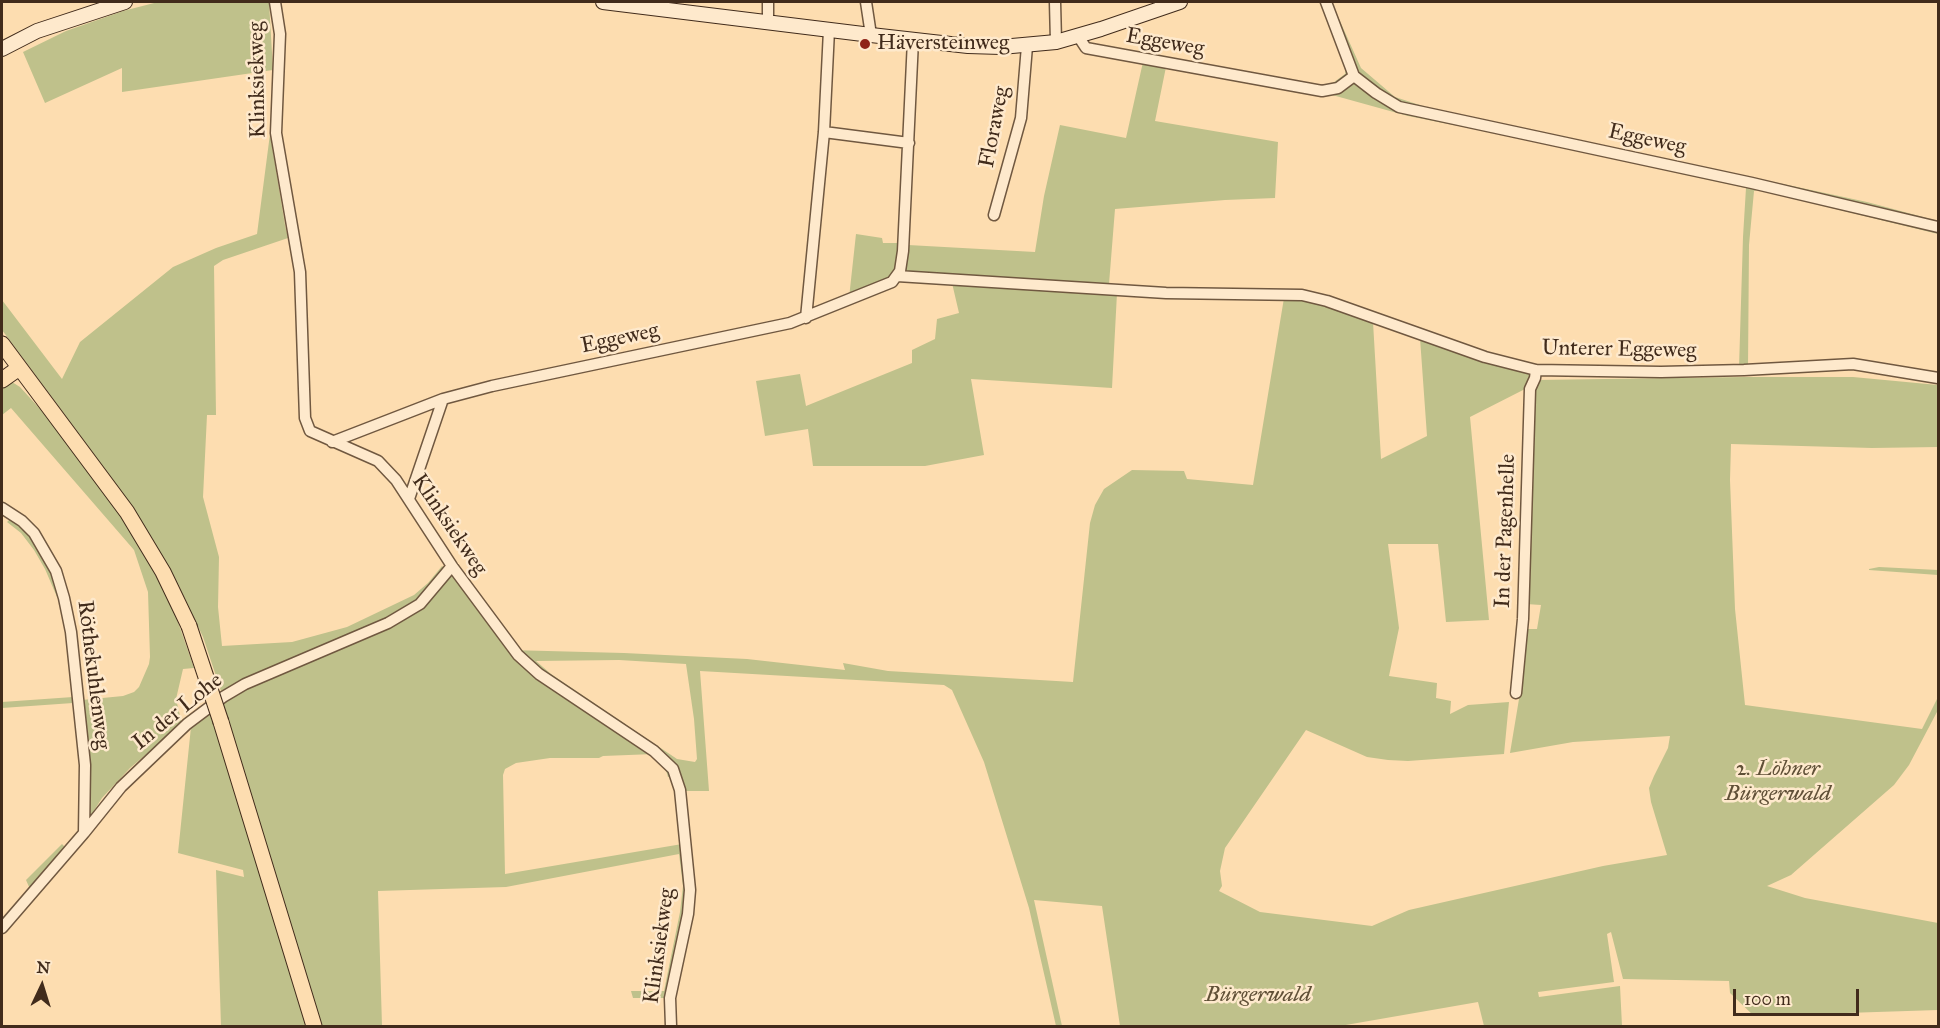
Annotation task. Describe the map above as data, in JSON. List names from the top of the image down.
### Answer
{
  "streets": {
    "street": [
      "Eggeweg",
      "Klinksiekweg",
      "Floraweg",
      "Unterer Eggeweg",
      "In der Pagenhelle",
      "Röthekuhlenweg",
      "In der Lohe"
    ]
  },
  "crossings": [
    ["Eggeweg", "Klinksiekweg"],
    ["Eggeweg", "Unterer Eggeweg"],
    ["Klinksiekweg", "In der Lohe"],
    ["Unterer Eggeweg", "In der Pagenhelle"],
    ["Röthekuhlenweg", "In der Lohe"]
  ],
  "parks": ["2. Löhner Bürgerwald", "Bürgerwald"],
  "places": ["Häversteinweg"],
  "scale_bar": "100 m",
  "north": "top"
}
